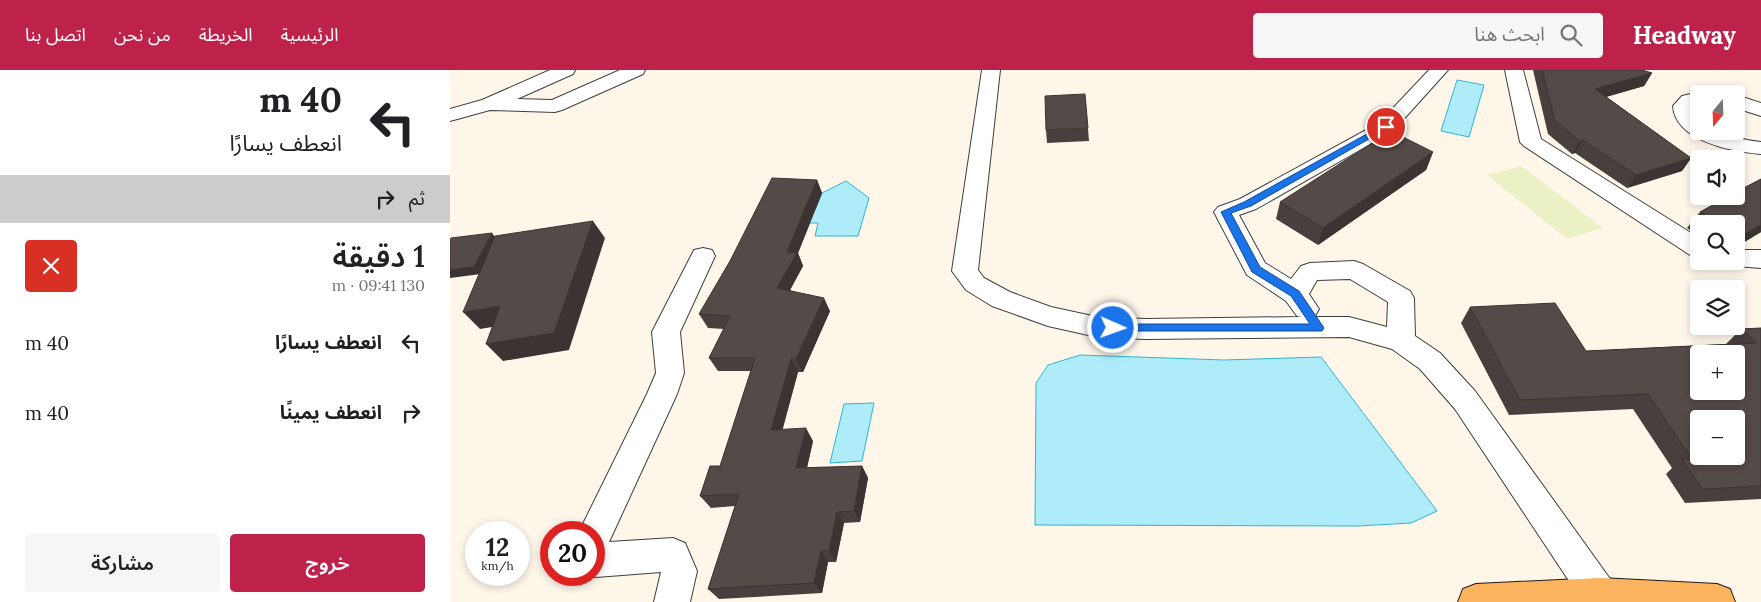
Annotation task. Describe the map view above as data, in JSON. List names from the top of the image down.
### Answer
{
  "north": "bottom",
  "page": {
    "header": "Headway",
    "search": "ابحث هنا",
    "nav": [
      "الرئيسية",
      "الخريطة",
      "من نحن",
      "اتصل بنا"
    ],
    "turn": ["40 m", "انعطف يسارًا"],
    "map_buttons": ["+", "−"],
    "then": "ثم",
    "heading": ["1 دقيقة", "130 m · 09:41"],
    "list": [
      {
        "name": "انعطف يسارًا",
        "value": "40 m"
      },
      {
        "name": "انعطف يمينًا",
        "value": "40 m"
      }
    ],
    "speed": "12 km/h",
    "limit": "20",
    "buttons": ["خروج", "مشاركة"]
  }
}
